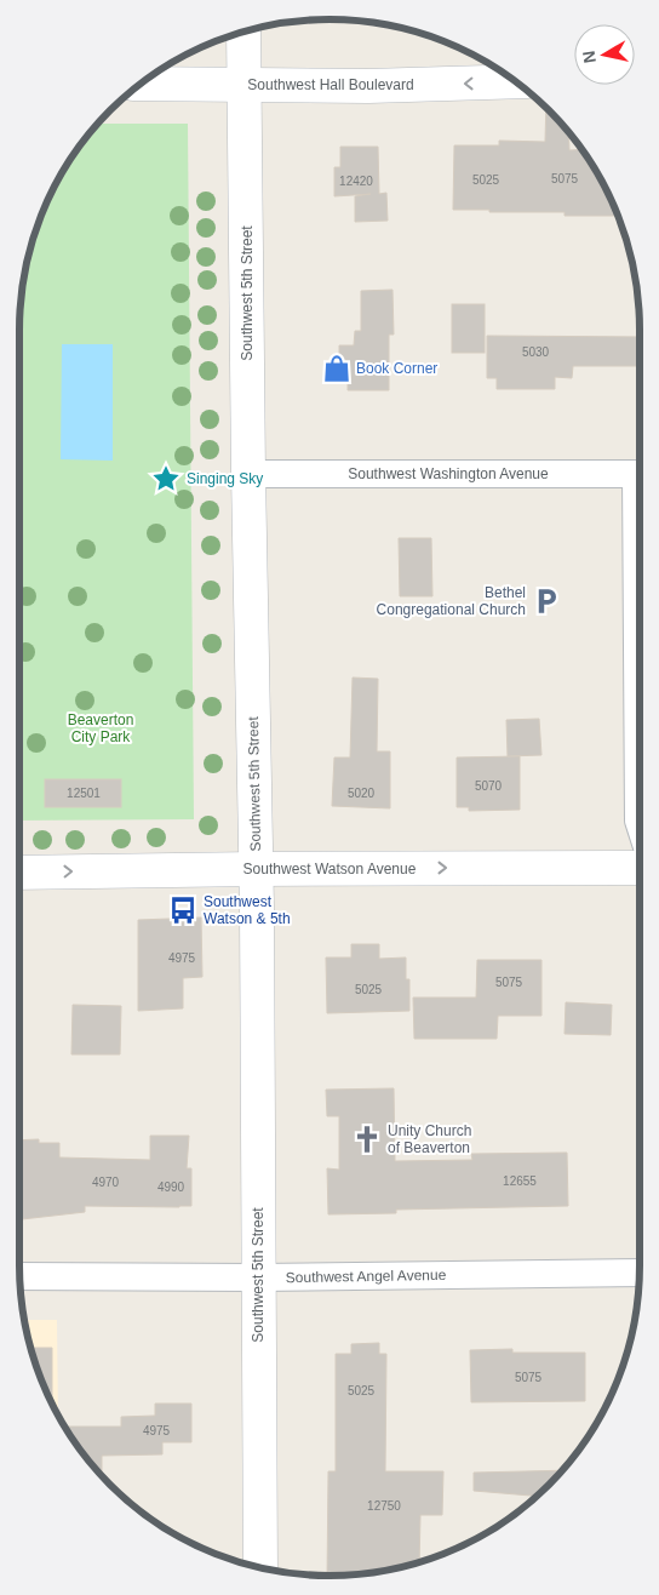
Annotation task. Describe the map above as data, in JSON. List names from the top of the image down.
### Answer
{
  "streets": {
    "street": [
      "Southwest Hall Boulevard",
      "Southwest 5th Street",
      "Southwest Washington Avenue",
      "Southwest Watson Avenue",
      "Southwest Angel Avenue"
    ]
  },
  "crossings": [
    ["Southwest Hall Boulevard", "Southwest 5th Street"],
    ["Southwest 5th Street", "Southwest Washington Avenue"],
    ["Southwest 5th Street", "Southwest Watson Avenue"],
    ["Southwest 5th Street", "Southwest Angel Avenue"]
  ],
  "one_way": ["Southwest Hall Boulevard", "Southwest Watson Avenue"],
  "parks": ["Beaverton City Park"],
  "places": {
    "shop": ["Book Corner"],
    "place": ["Singing Sky"],
    "parking": ["Bethel Congregational Church"],
    "bus stop": ["Southwest Watson & 5th"],
    "church": ["Unity Church of Beaverton"]
  },
  "house_numbers": [
    "5075",
    "5025",
    "12420",
    "5030",
    "5070",
    "12501",
    "5020",
    "4975",
    "5075",
    "5025",
    "12655",
    "4970",
    "4990",
    "5075",
    "5025",
    "4975",
    "12750"
  ],
  "north": "left"
}
